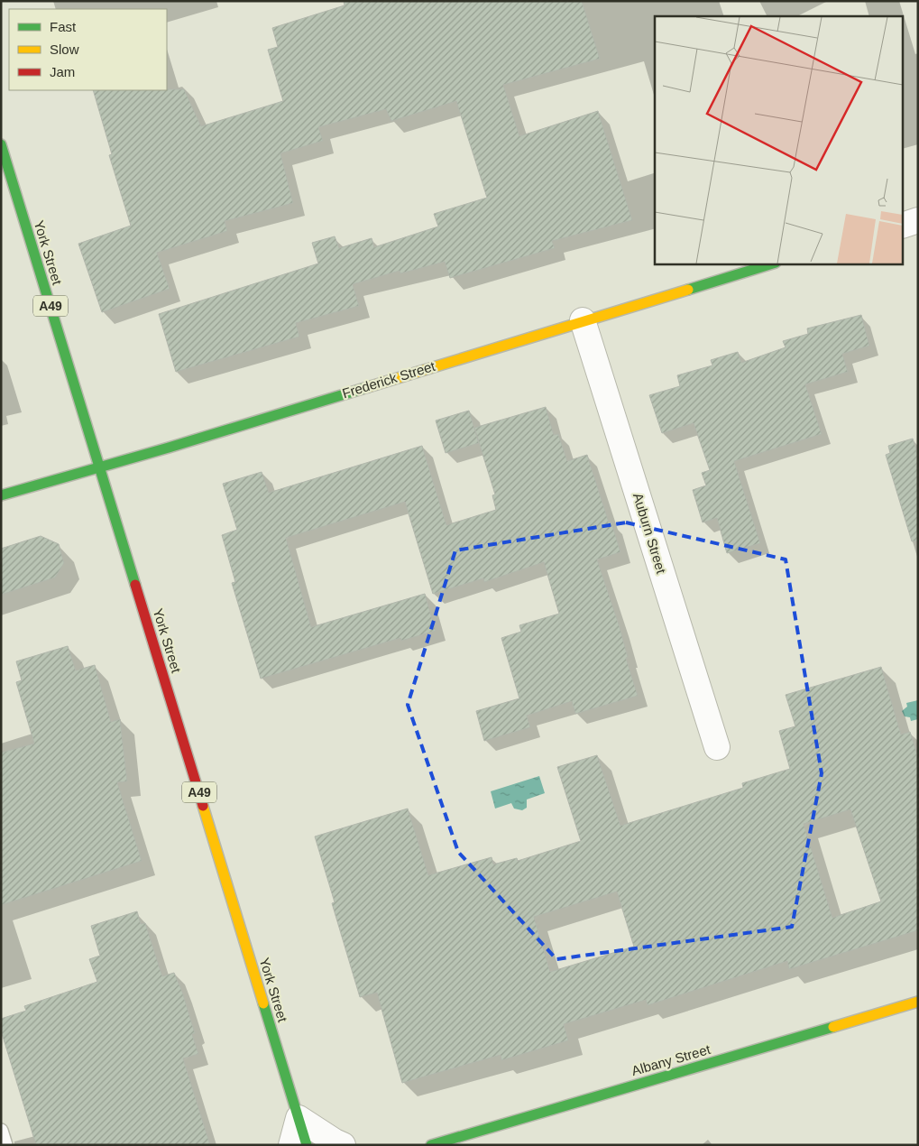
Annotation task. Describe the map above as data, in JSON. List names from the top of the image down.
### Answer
{
  "streets": {
    "main road": [
      "York Street",
      "A49",
      "Frederick Street",
      "Albany Street"
    ],
    "street": ["Auburn Street"]
  },
  "crossings": [
    ["York Street", "Frederick Street"],
    ["Frederick Street", "Auburn Street"]
  ],
  "legend": ["Fast", "Slow", "Jam"]
}
